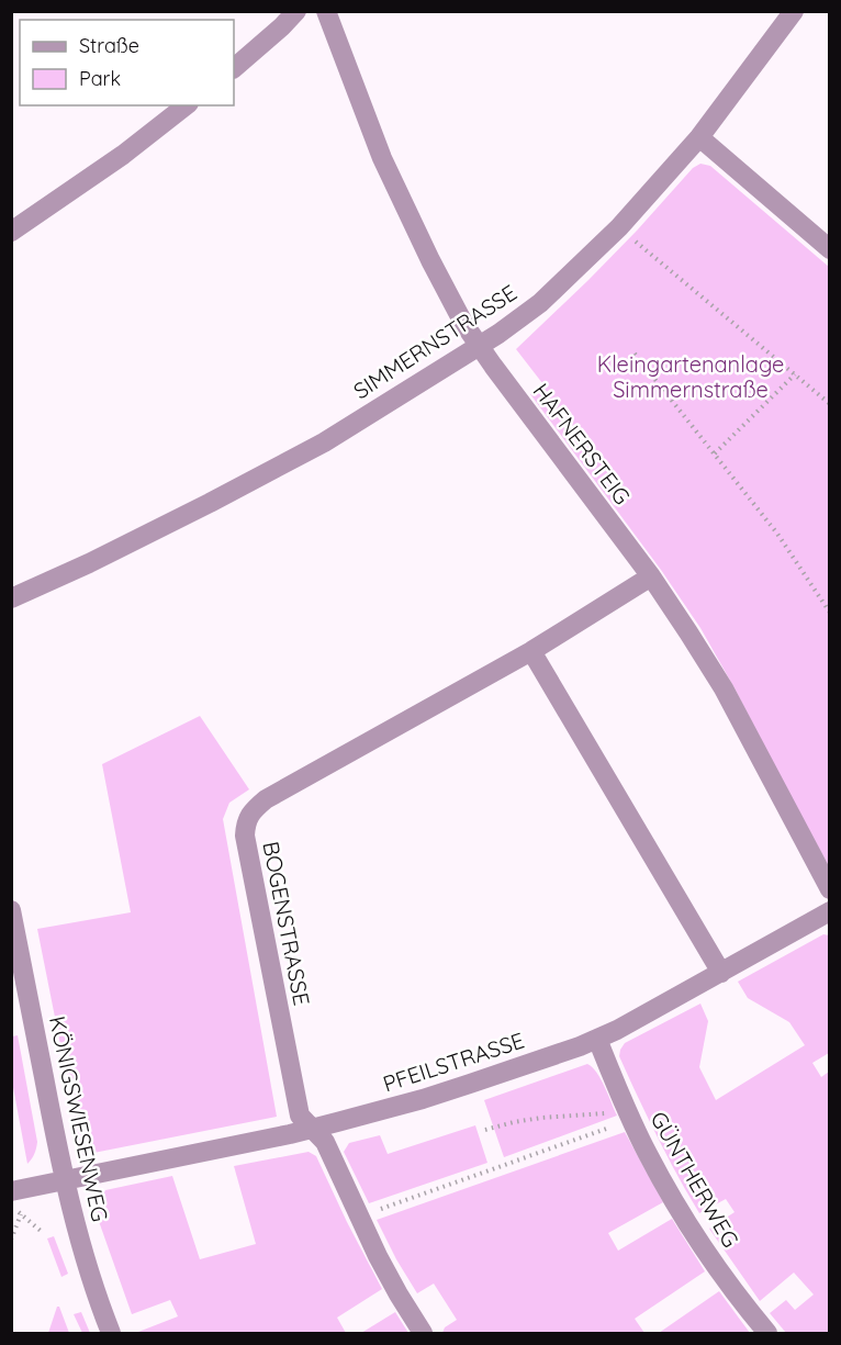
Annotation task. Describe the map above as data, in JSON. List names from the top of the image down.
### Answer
{
  "streets": {
    "street": [
      "SIMMERNSTRASSE",
      "HAFNERSTEIG",
      "BOGENSTRASSE",
      "PFEILSTRASSE",
      "KÖNIGSWIESENWEG",
      "GÜNTHERWEG"
    ]
  },
  "crossings": [
    ["SIMMERNSTRASSE", "HAFNERSTEIG"],
    ["HAFNERSTEIG", "BOGENSTRASSE"],
    ["BOGENSTRASSE", "PFEILSTRASSE"],
    ["PFEILSTRASSE", "KÖNIGSWIESENWEG"],
    ["PFEILSTRASSE", "GÜNTHERWEG"]
  ],
  "parks": ["Kleingartenanlage Simmernstraße"],
  "legend": ["Straße", "Park"]
}
